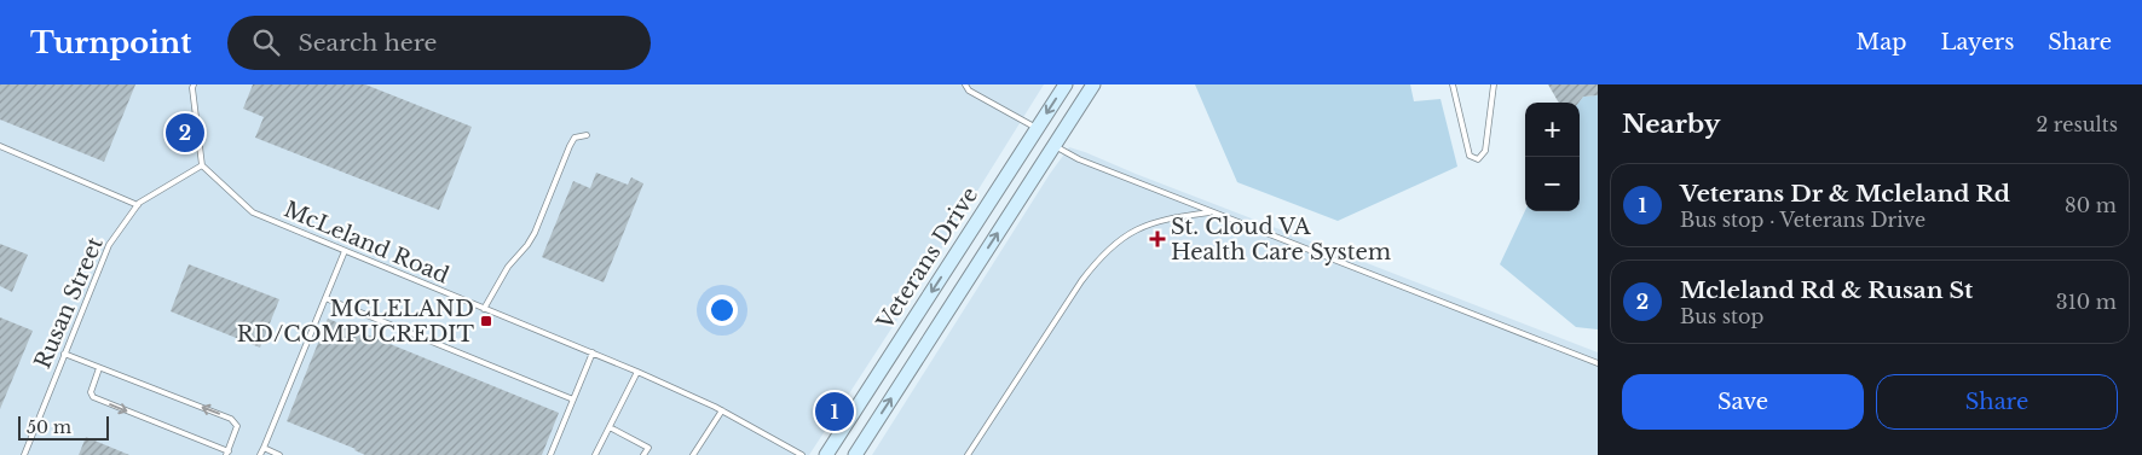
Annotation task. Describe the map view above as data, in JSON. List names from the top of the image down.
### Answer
{
  "streets": {
    "main road": ["Veterans Drive"],
    "lane": ["McLeland Road", "Rusan Street"]
  },
  "crossings": [
    ["McLeland Road", "Rusan Street"]
  ],
  "places": {
    "health": ["St. Cloud VA Health Care System"],
    "transit": ["MCLELAND RD/COMPUCREDIT"]
  },
  "scale_bar": "50 m",
  "page": {
    "header": "Turnpoint",
    "search": "Search here",
    "nav": ["Map", "Layers", "Share"],
    "heading": ["Nearby", "2 results"],
    "map_buttons": ["+", "−"],
    "pins": ["2", "1"],
    "list": [
      {
        "mark": "1",
        "name": "Veterans Dr & Mcleland Rd",
        "note": "Bus stop · Veterans Drive",
        "value": "80 m"
      },
      {
        "mark": "2",
        "name": "Mcleland Rd & Rusan St",
        "note": "Bus stop",
        "value": "310 m"
      }
    ],
    "buttons": ["Save", "Share"],
    "scale": "50 m"
  }
}
